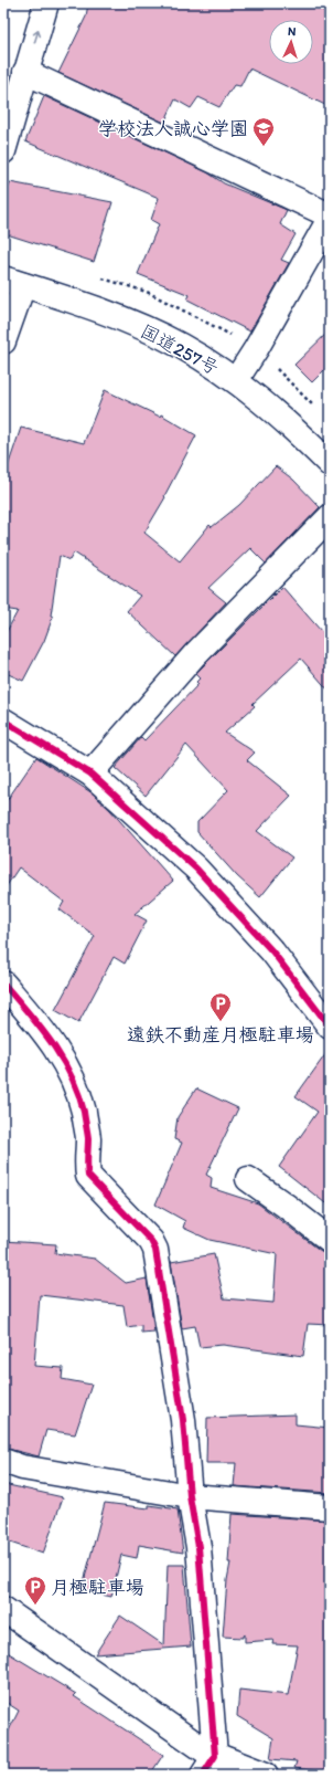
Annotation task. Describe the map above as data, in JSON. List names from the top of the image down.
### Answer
{
  "streets": {
    "main road": ["国道257号"]
  },
  "places": {
    "school or university": ["学校法人誠心学園"],
    "parking": ["遠鉄不動産月極駐車場", "月極駐車場"]
  },
  "north": "top"
}
